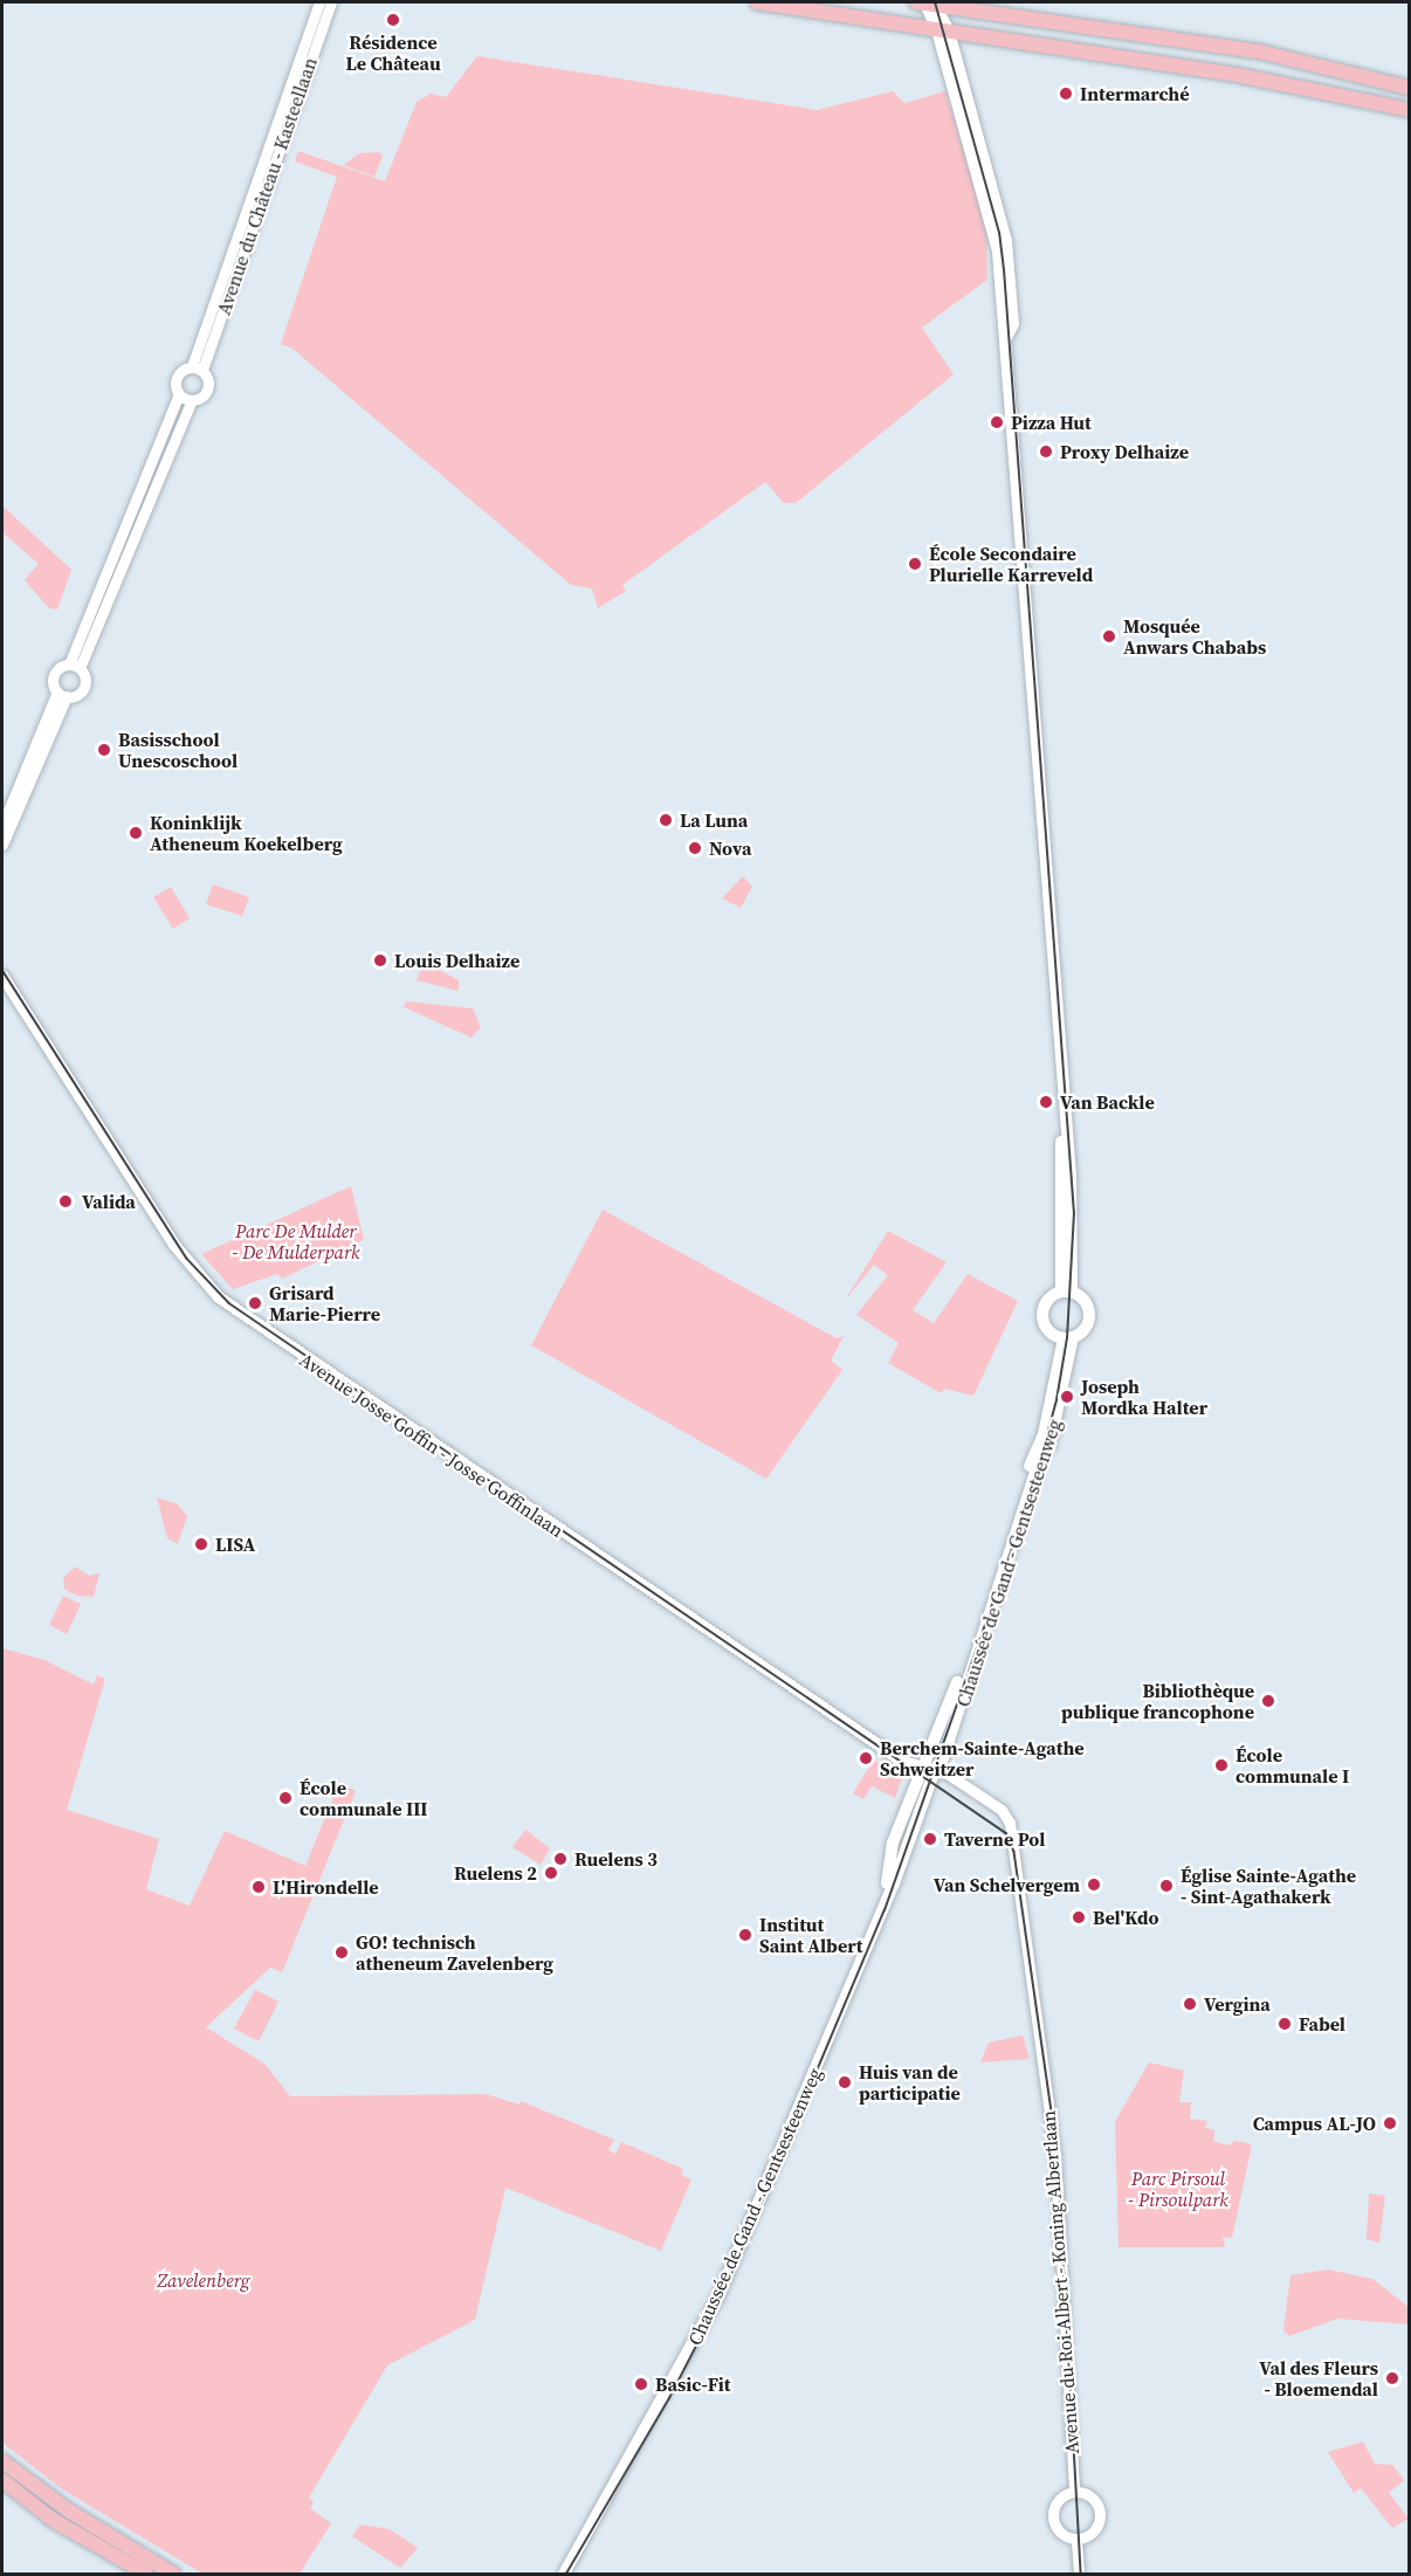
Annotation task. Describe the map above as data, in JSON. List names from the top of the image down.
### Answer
{
  "streets": {
    "main road": ["Avenue Josse Goffin - Josse Goffinlaan", "Chaussée de Gand - Gentsesteenweg"],
    "street": ["Avenue du Château - Kasteellaan", "Avenue du Roi Albert - Koning Albertlaan"]
  },
  "crossings": [
    ["Avenue Josse Goffin - Josse Goffinlaan", "Chaussée de Gand - Gentsesteenweg"],
    ["Avenue Josse Goffin - Josse Goffinlaan", "Avenue du Roi Albert - Koning Albertlaan"],
    ["Chaussée de Gand - Gentsesteenweg", "Avenue du Roi Albert - Koning Albertlaan"]
  ],
  "parks": ["Parc De Mulder - De Mulderpark", "Parc Pirsoul - Pirsoulpark", "Zavelenberg"],
  "places": [
    "Résidence Le Château",
    "Intermarché",
    "Pizza Hut",
    "Proxy Delhaize",
    "École Secondaire Plurielle Karreveld",
    "Mosquée Anwars Chababs",
    "Basisschool Unescoschool",
    "La Luna",
    "Koninklijk Atheneum Koekelberg",
    "Nova",
    "Louis Delhaize",
    "Van Backle",
    "Valida",
    "Grisard Marie-Pierre",
    "Joseph Mordka Halter",
    "LISA",
    "Bibliothèque publique francophone",
    "Berchem-Sainte-Agathe Schweitzer",
    "École communale I",
    "École communale III",
    "Taverne Pol",
    "Ruelens 3",
    "Ruelens 2",
    "Van Schelvergem",
    "Église Sainte-Agathe - Sint-Agathakerk",
    "L'Hirondelle",
    "Bel'Kdo",
    "Institut Saint Albert",
    "GO! technisch atheneum Zavelenberg",
    "Vergina",
    "Fabel",
    "Huis van de participatie",
    "Campus AL-JO",
    "Val des Fleurs - Bloemendal",
    "Basic-Fit"
  ]
}
